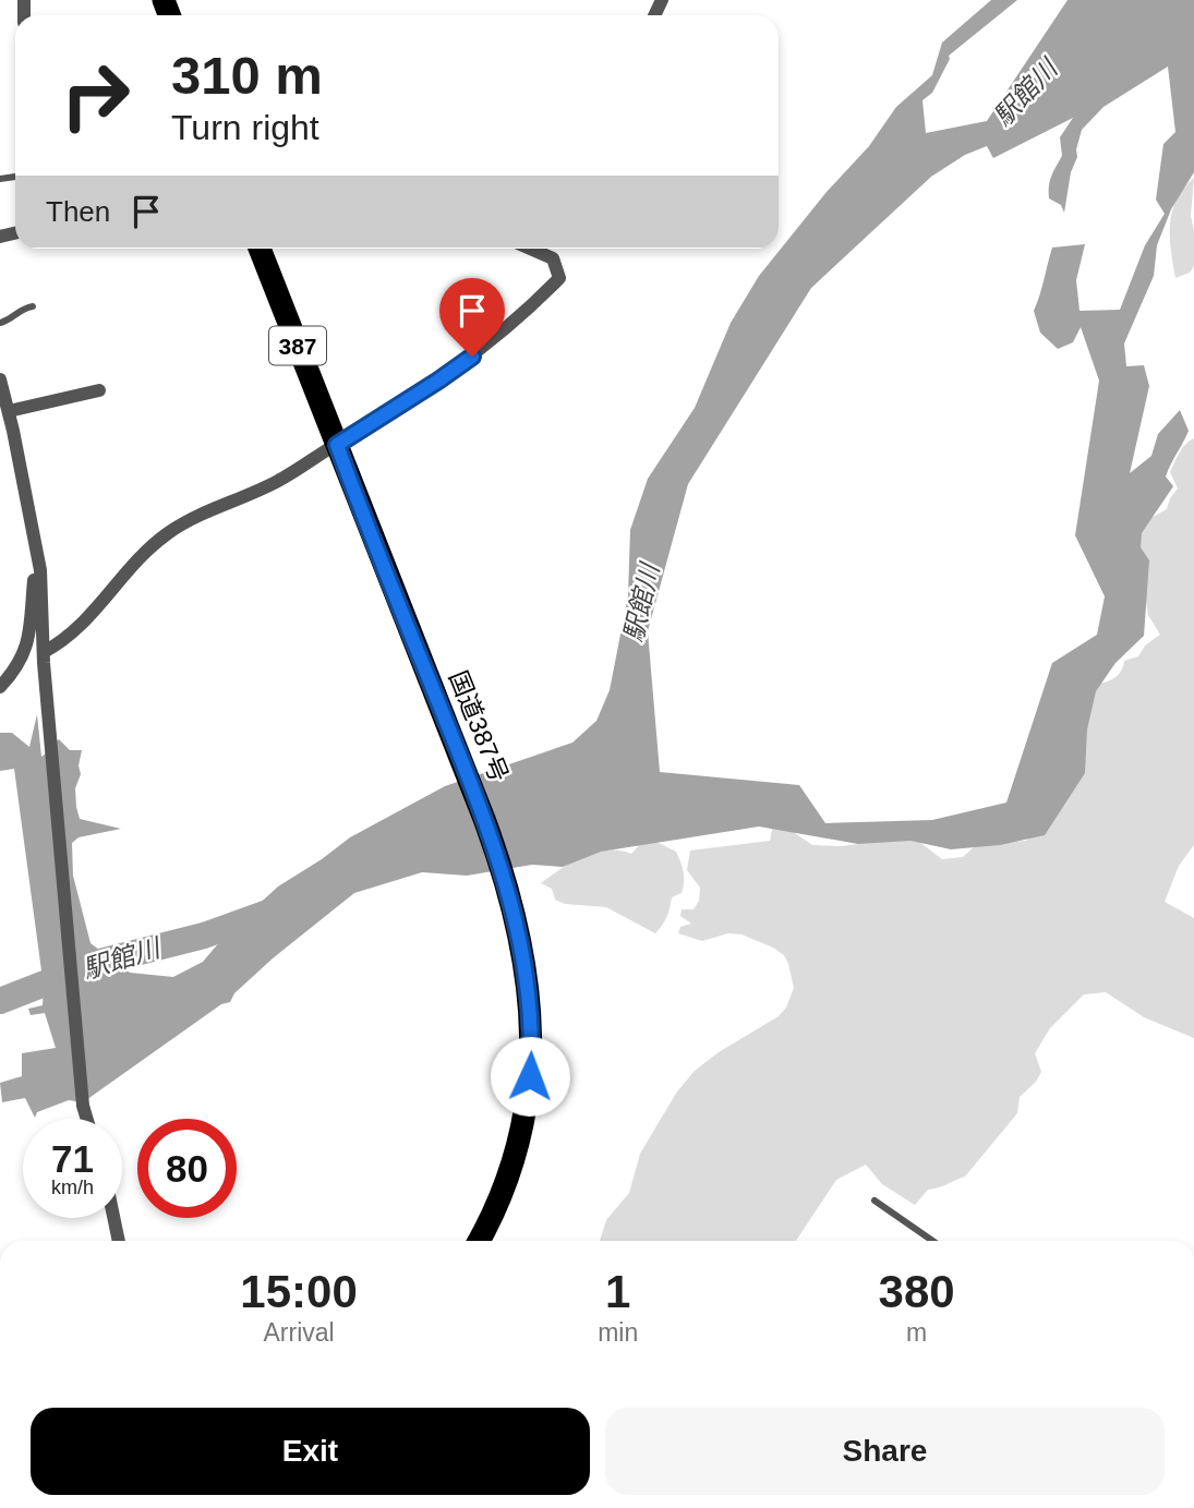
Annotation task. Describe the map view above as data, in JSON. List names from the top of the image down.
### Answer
{
  "streets": {
    "highway": ["387", "国道387号"]
  },
  "water": ["駅館川"],
  "page": {
    "turn": ["310 m", "Turn right"],
    "then": "Then",
    "speed": "71 km/h",
    "limit": "80",
    "eta": [
      "15:00",
      "Arrival",
      "1",
      "min",
      "380",
      "m"
    ],
    "buttons": ["Exit", "Share"]
  }
}
